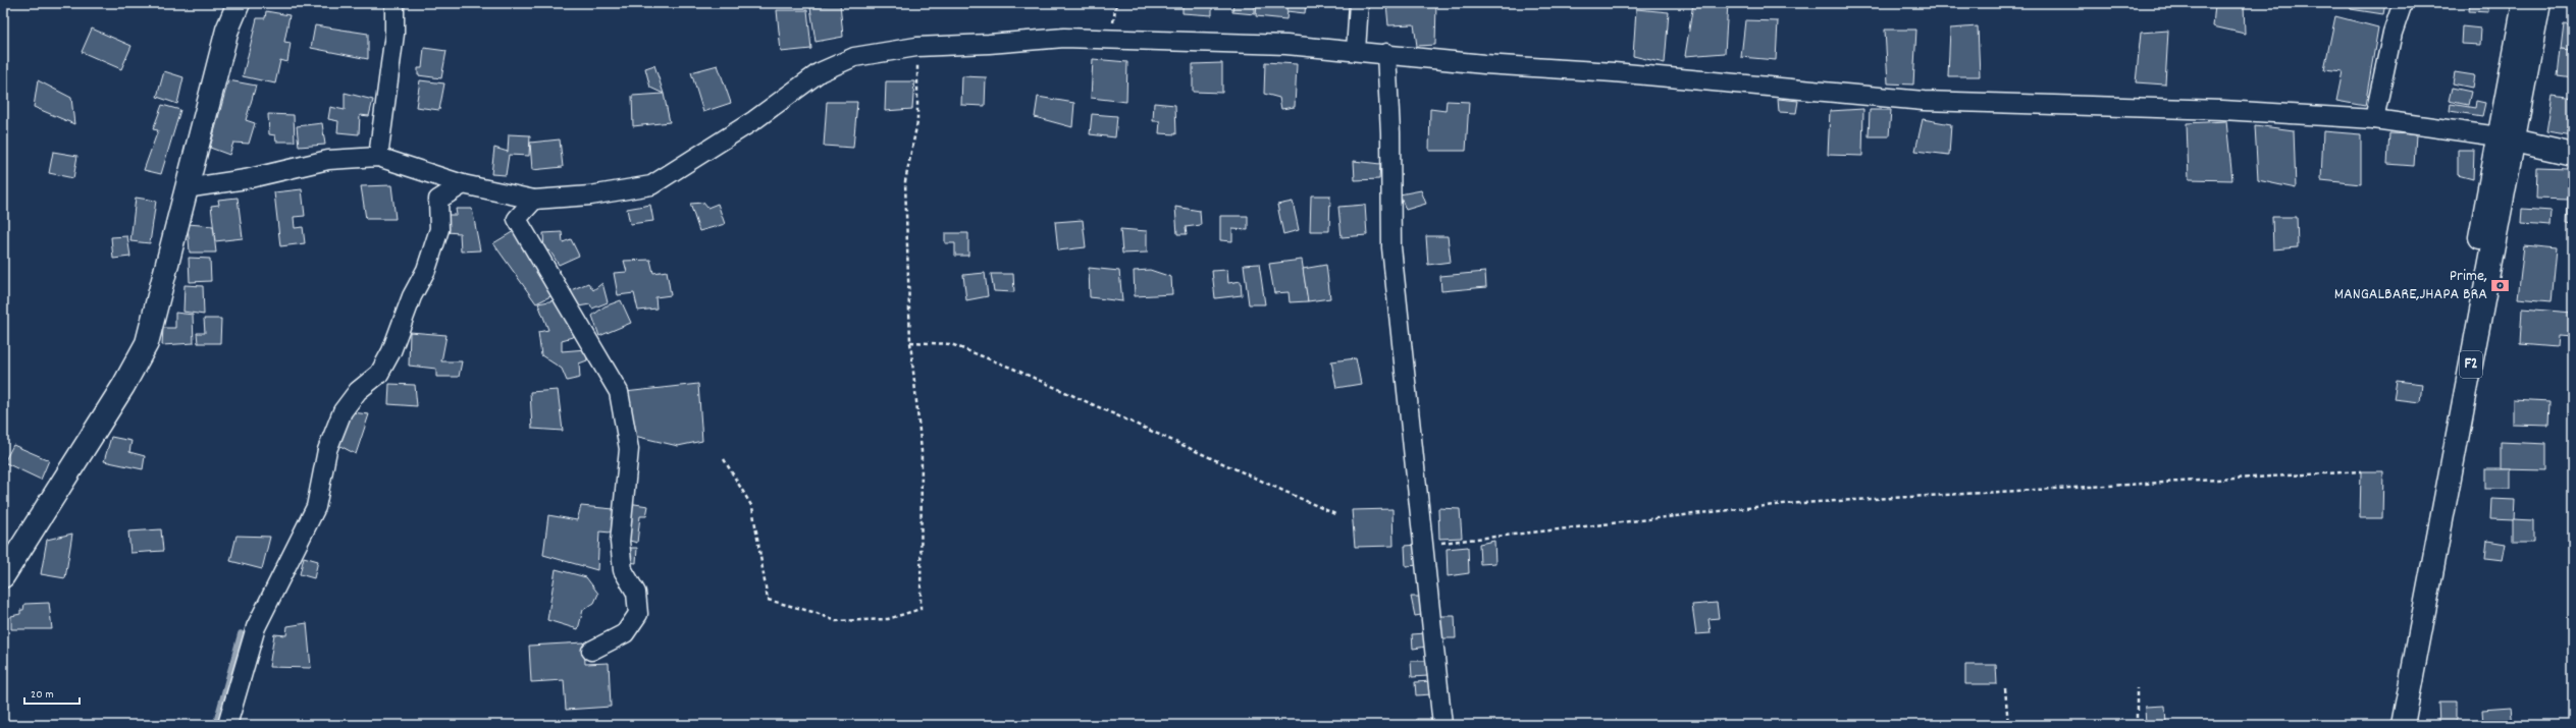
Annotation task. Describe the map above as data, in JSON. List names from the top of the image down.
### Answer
{
  "streets": {
    "main road": ["F2"]
  },
  "places": {
    "bank": ["Prime, MANGALBARE,JHAPA BRA"]
  },
  "scale_bar": "20 m"
}
